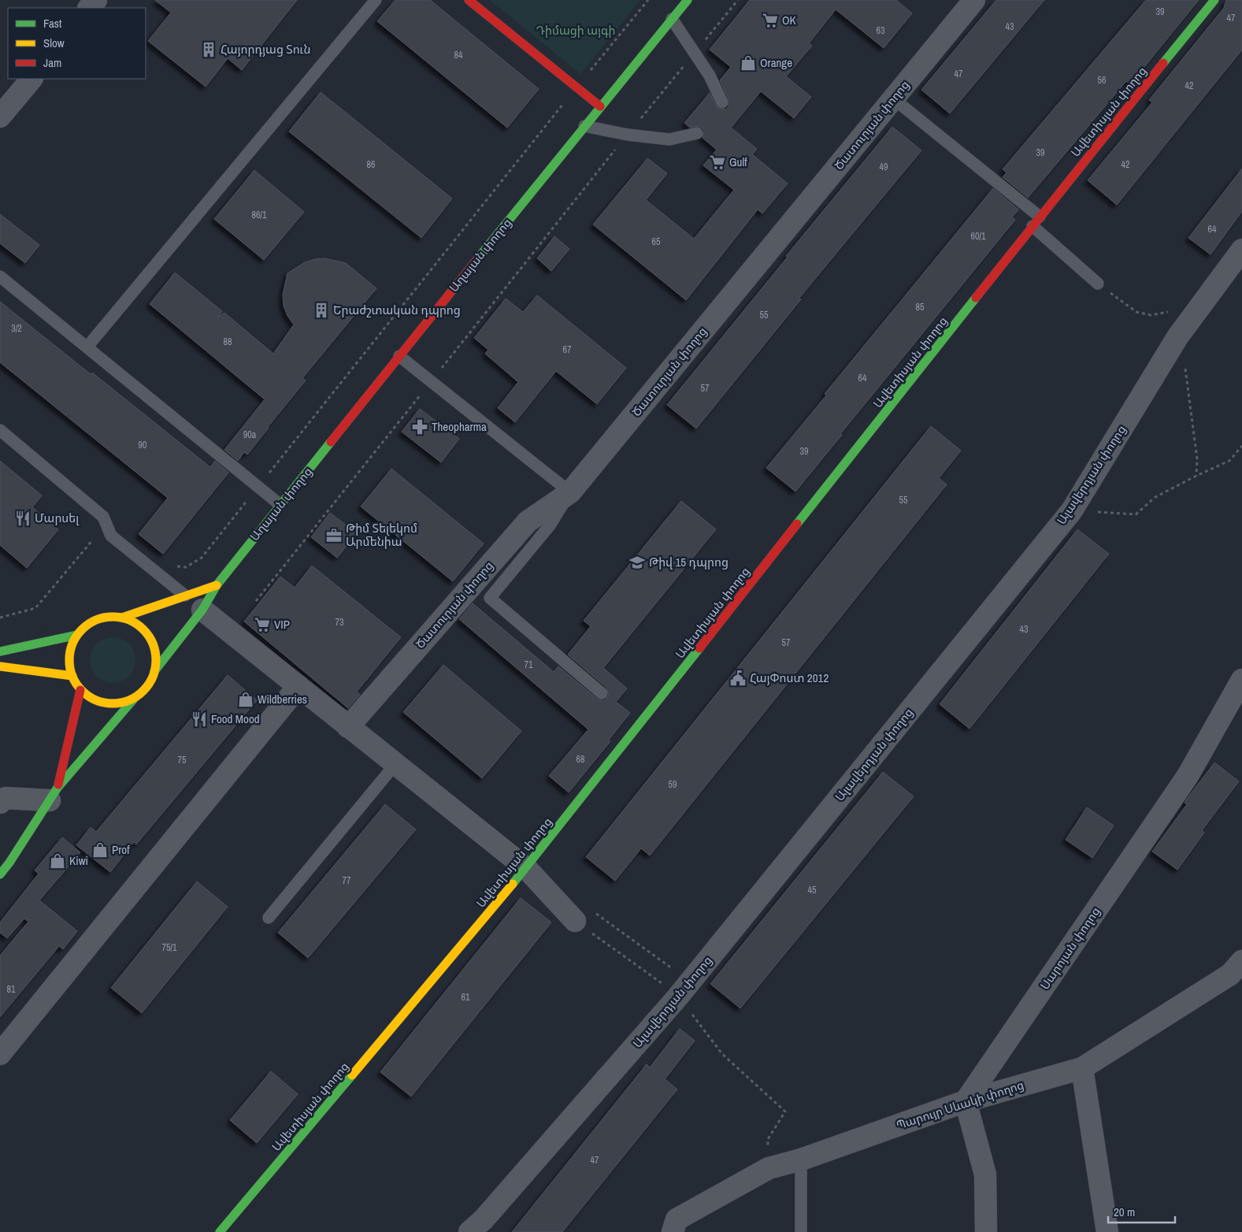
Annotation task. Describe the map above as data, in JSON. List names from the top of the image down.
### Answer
{
  "streets": {
    "street": [
      "Ավետիսյան փողոց",
      "Ծատուրյան փողոց",
      "Աղայան փողոց",
      "Ալավերդյան փողոց",
      "Սարոյան փողոց",
      "Պարույր Սևակի փողոց"
    ]
  },
  "crossings": [
    ["Սարոյան փողոց", "Պարույր Սևակի փողոց"]
  ],
  "parks": ["Դիմացի այգի"],
  "places": {
    "supermarket": ["OK", "Gulf", "VIP"],
    "building": ["Հայորդյաց Տուն", "Երաժշտական դպրոց"],
    "shop": [
      "Orange",
      "Wildberries",
      "Prof",
      "Kiwi"
    ],
    "pharmacy": ["Theopharma"],
    "restaurant": ["Մարսել", "Food Mood"],
    "office": ["Թիմ Տելեկոմ Արմենիա"],
    "school or university": ["Թիվ 15 դպրոց"],
    "public building": ["ՀայՓոստ 2012"]
  },
  "house_numbers": [
    "39",
    "47",
    "43",
    "63",
    "84",
    "47",
    "56",
    "42",
    "39",
    "86",
    "42",
    "49",
    "86/1",
    "64",
    "60/1",
    "65",
    "85",
    "55",
    "3/2",
    "88",
    "67",
    "64",
    "57",
    "90a",
    "90",
    "39",
    "55",
    "73",
    "43",
    "57",
    "71",
    "68",
    "75",
    "59",
    "77",
    "45",
    "75/1",
    "81",
    "61",
    "47"
  ],
  "legend": ["Fast", "Slow", "Jam"],
  "scale_bar": "20 m"
}
